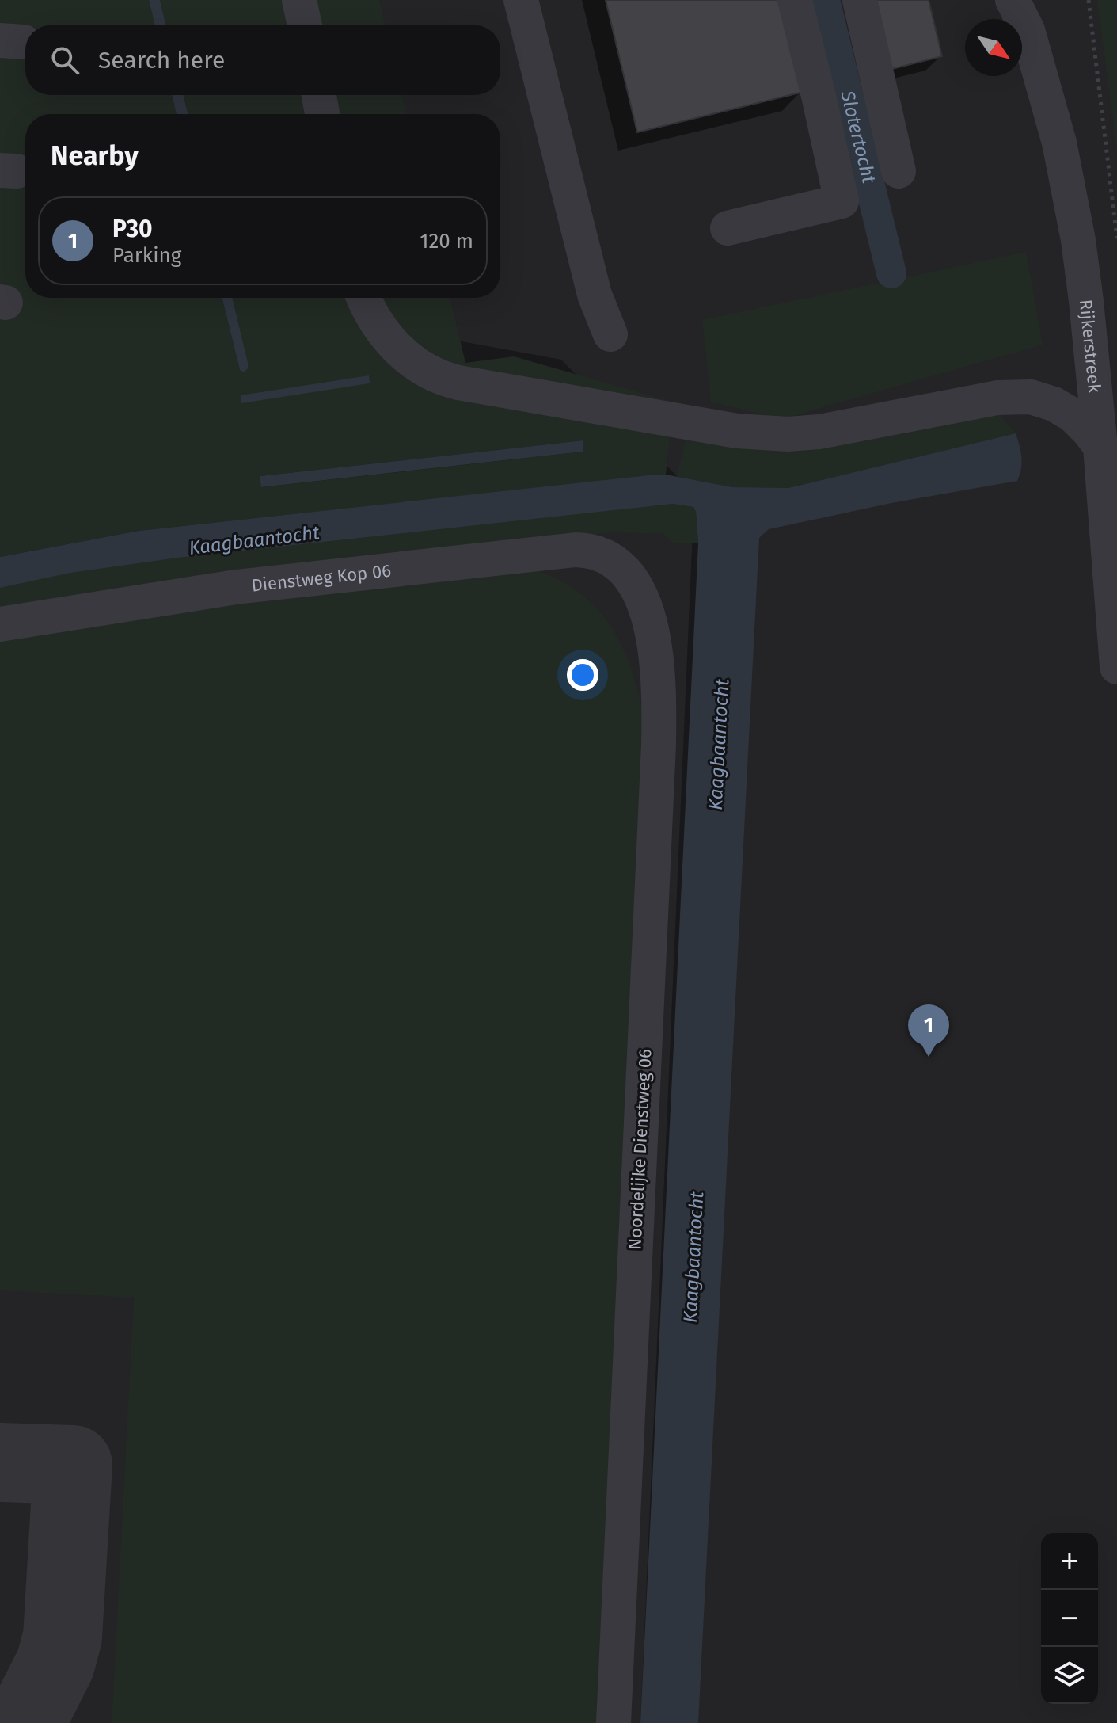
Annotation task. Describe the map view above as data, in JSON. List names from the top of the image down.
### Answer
{
  "streets": {
    "street": ["Rijkerstreek", "Dienstweg Kop 06", "Noordelijke Dienstweg 06"]
  },
  "crossings": [
    ["Dienstweg Kop 06", "Noordelijke Dienstweg 06"]
  ],
  "water": ["Slotertocht", "Kaagbaantocht"],
  "north": "bottom right",
  "page": {
    "search": "Search here",
    "heading": "Nearby",
    "list": [
      {
        "mark": "1",
        "name": "P30",
        "note": "Parking",
        "value": "120 m"
      }
    ],
    "pins": "1",
    "map_buttons": ["+", "−"]
  }
}
